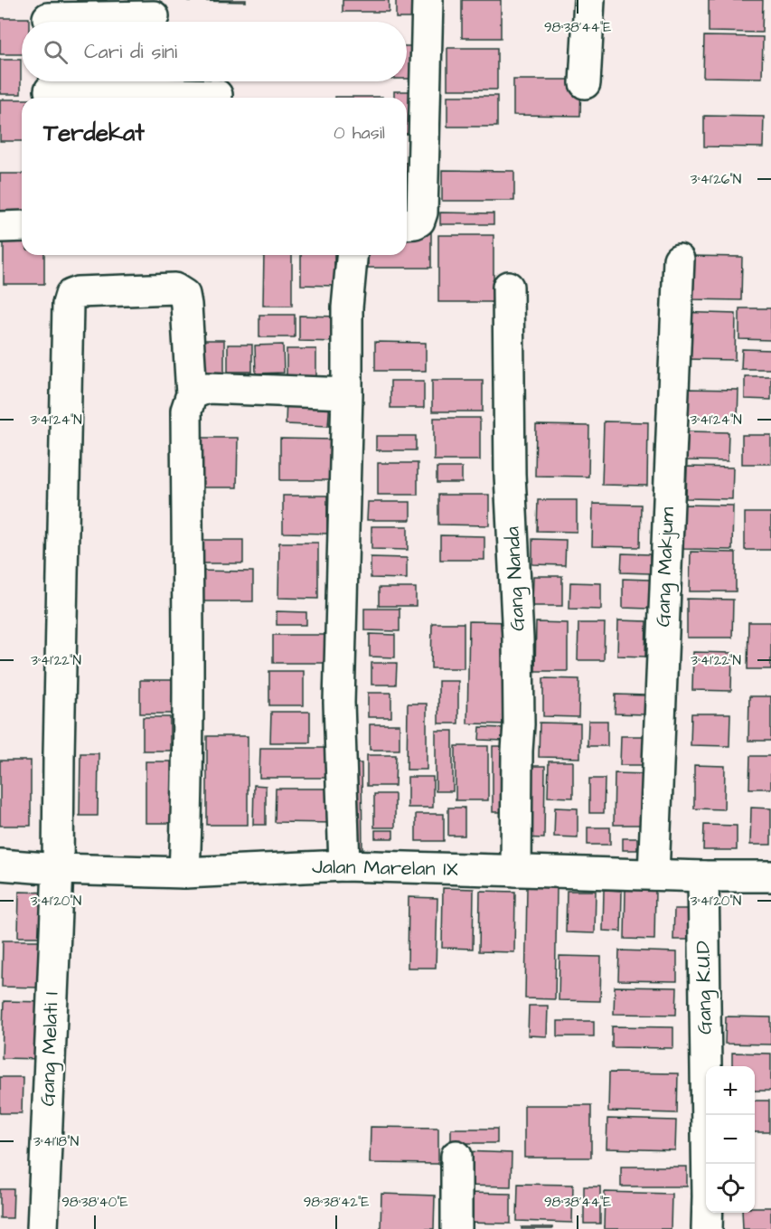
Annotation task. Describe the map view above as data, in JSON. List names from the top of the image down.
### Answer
{
  "streets": {
    "street": [
      "Gang Makjum",
      "Gang Nanda",
      "Jalan Marelan IX",
      "Gang K.U.D",
      "Gang Melati I"
    ]
  },
  "crossings": [
    ["Gang Makjum", "Jalan Marelan IX"],
    ["Gang Nanda", "Jalan Marelan IX"],
    ["Jalan Marelan IX", "Gang K.U.D"],
    ["Jalan Marelan IX", "Gang Melati I"]
  ],
  "page": {
    "search": "Cari di sini",
    "heading": ["Terdekat", "0 hasil"],
    "map_buttons": ["+", "−"]
  },
  "coordinates": [
    "98°38'44\"E",
    "3°41'26\"N",
    "3°41'24\"N",
    "3°41'22\"N",
    "3°41'20\"N",
    "3°41'18\"N",
    "98°38'40\"E",
    "98°38'42\"E"
  ]
}
